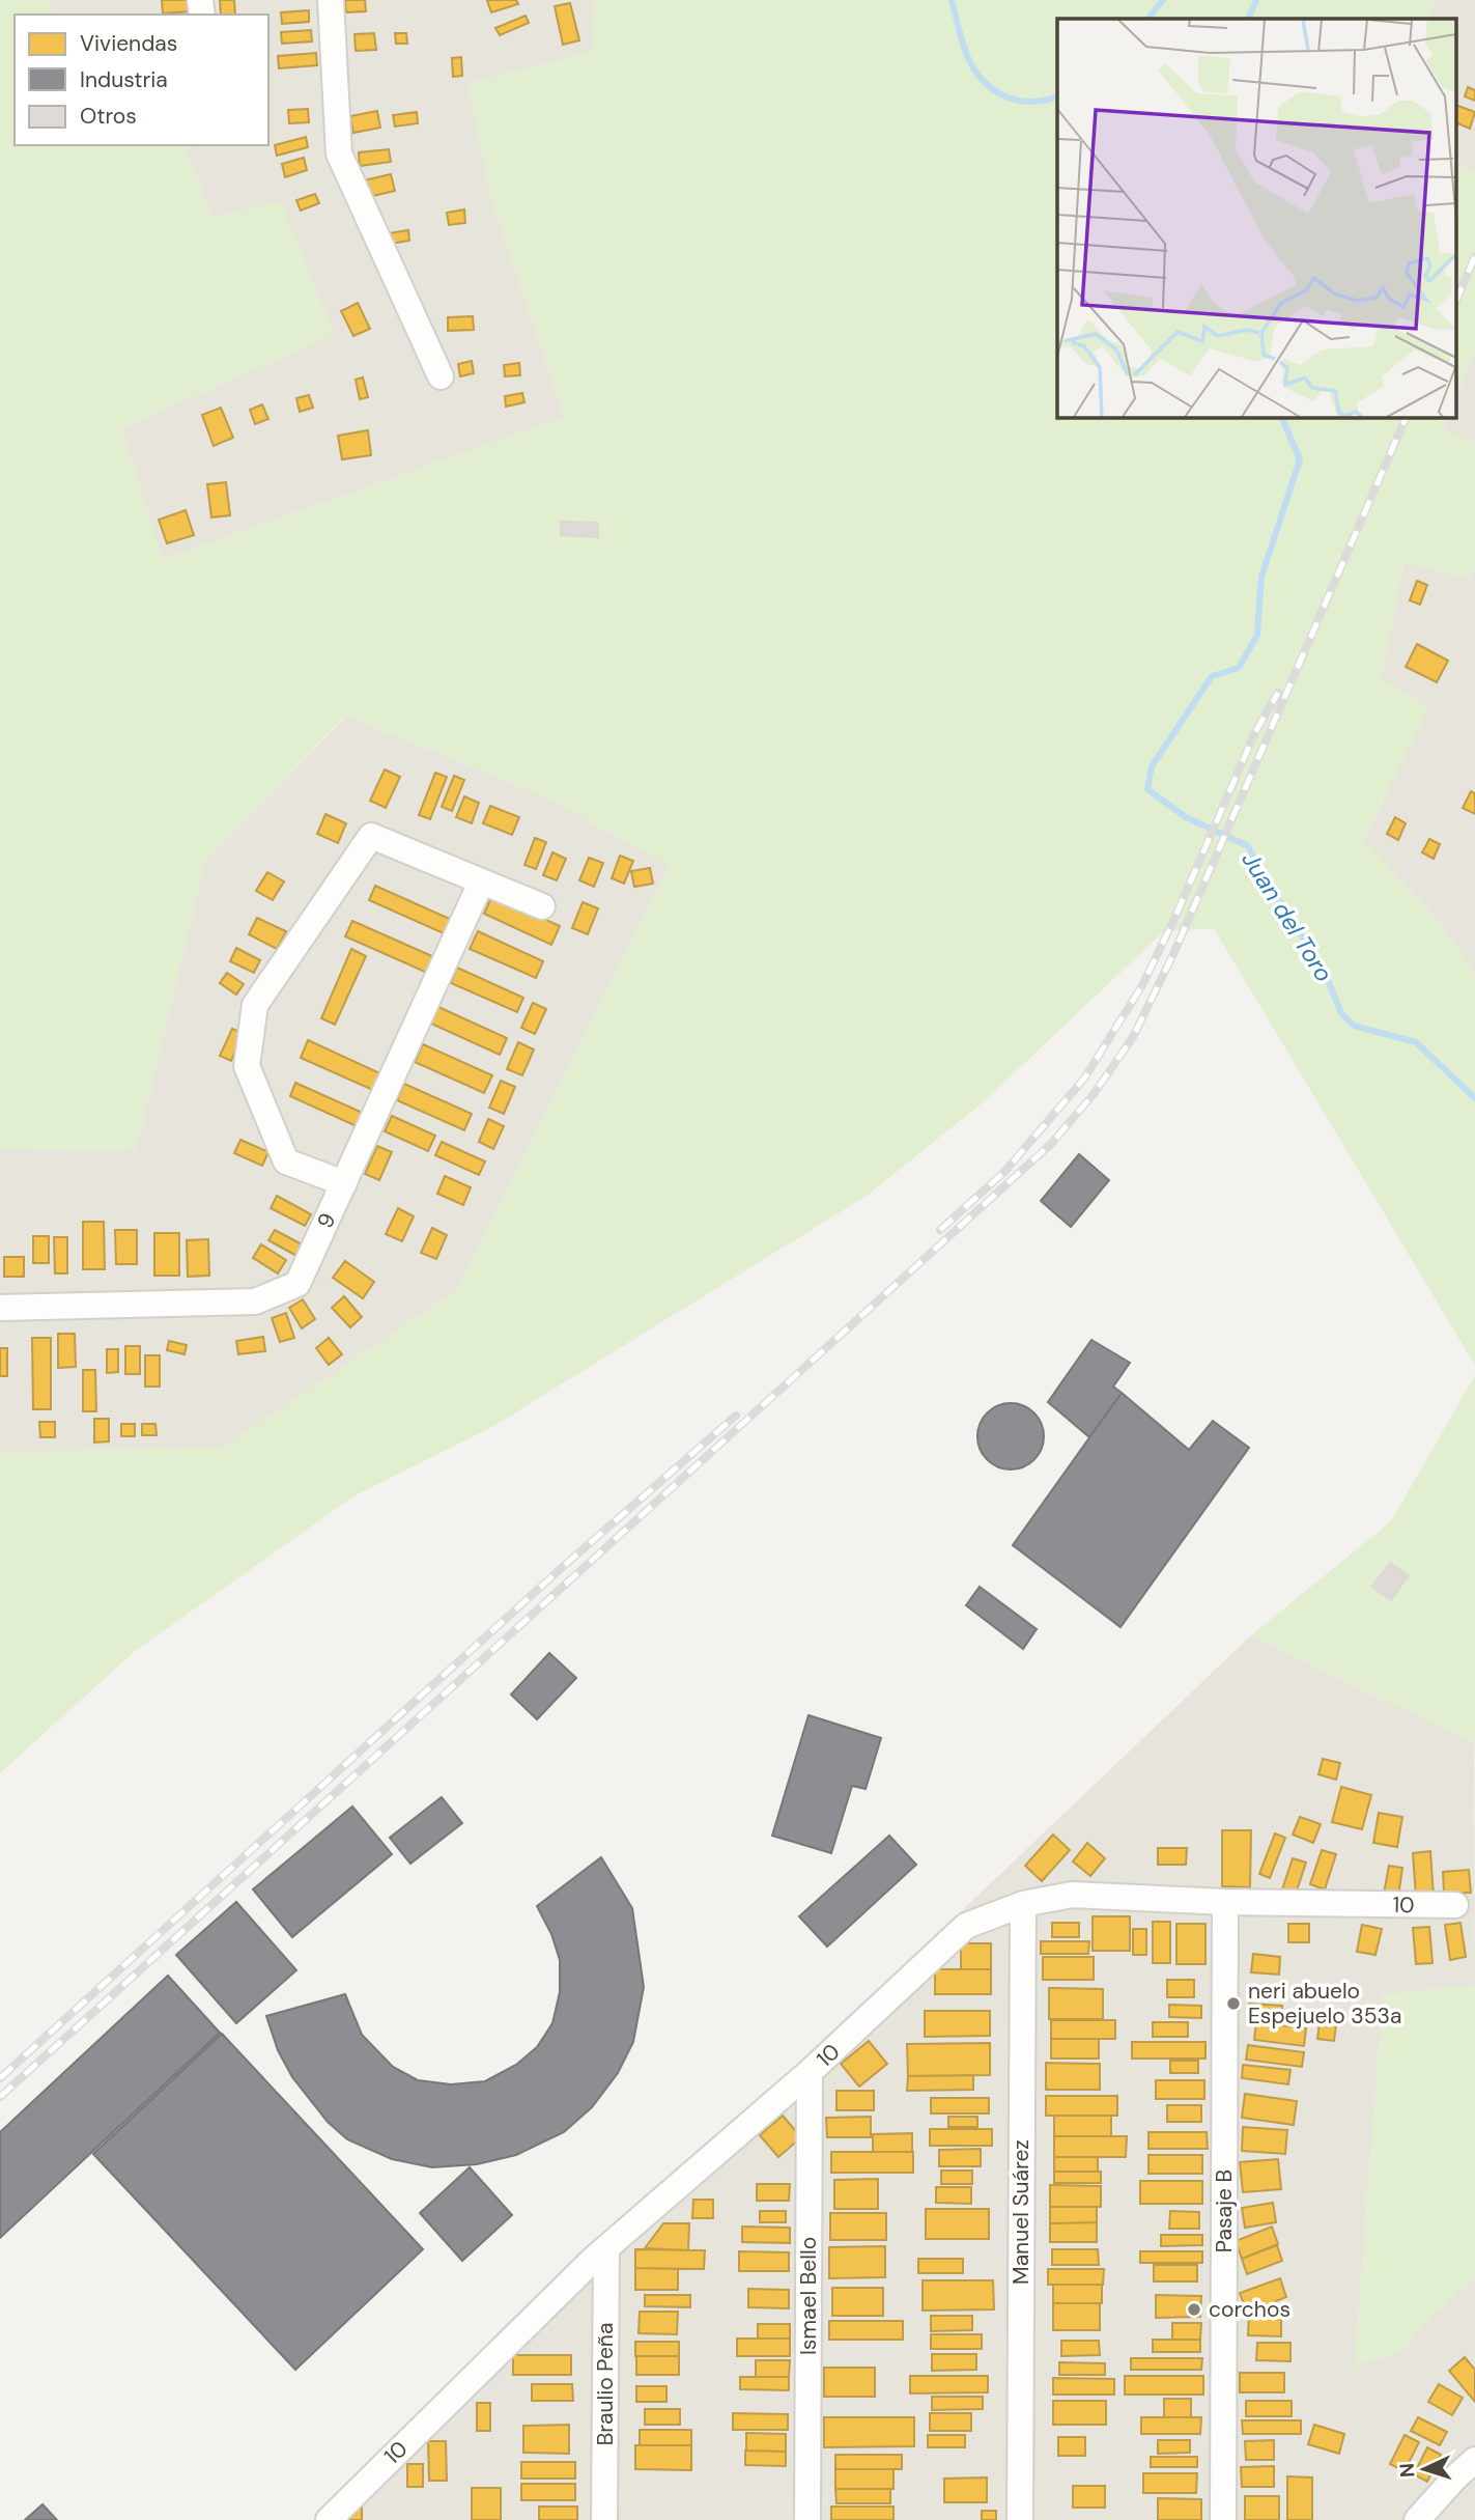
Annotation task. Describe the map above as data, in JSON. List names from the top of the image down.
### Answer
{
  "streets": {
    "street": [
      "9",
      "10",
      "Pasaje B",
      "Manuel Suárez",
      "Ismael Bello",
      "Braulio Peña"
    ]
  },
  "crossings": [
    ["10", "Pasaje B"],
    ["10", "Manuel Suárez"],
    ["10", "Ismael Bello"],
    ["10", "Braulio Peña"]
  ],
  "water": ["Juan del Toro"],
  "places": ["neri abuelo Espejuelo 353a", "corchos"],
  "legend": ["Viviendas", "Industria", "Otros"],
  "north": "left"
}
